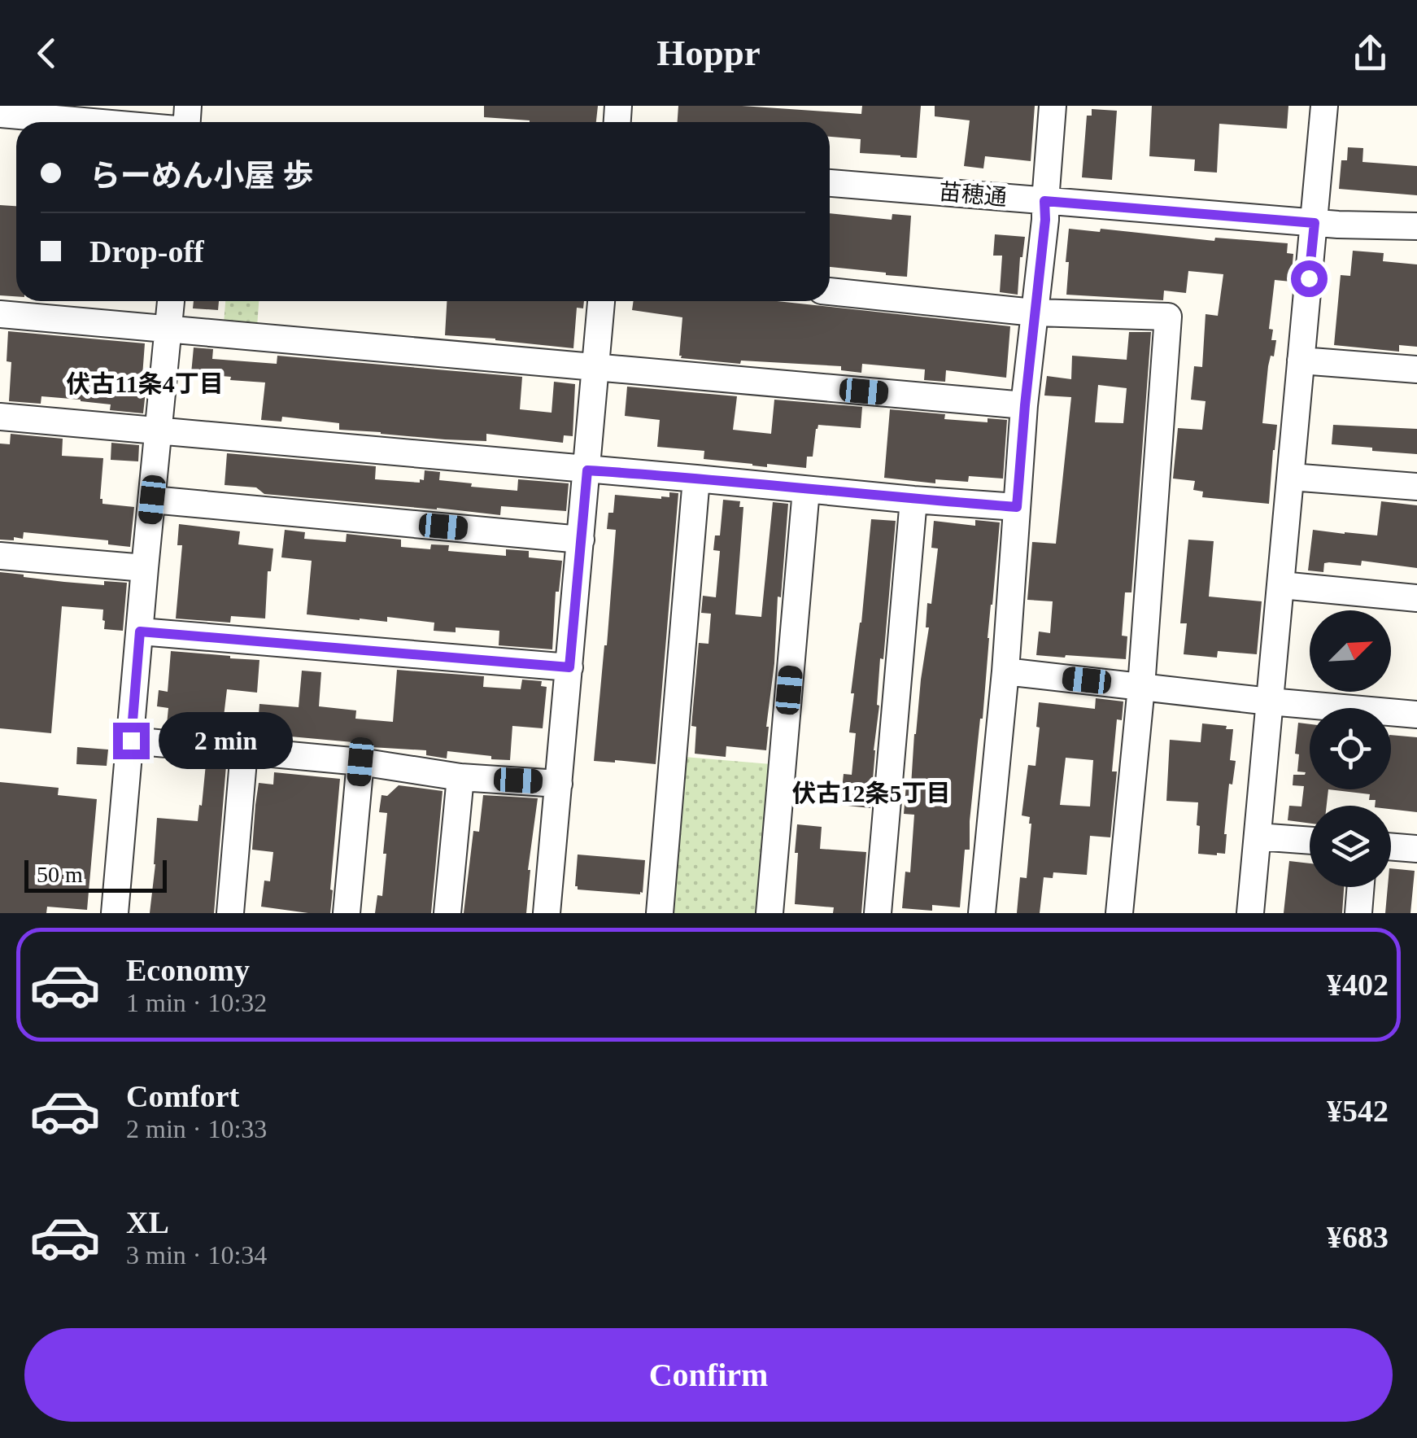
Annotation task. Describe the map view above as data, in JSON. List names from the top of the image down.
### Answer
{
  "streets": {
    "street": ["苗穂通"]
  },
  "districts": ["伏古11条4丁目", "伏古12条5丁目"],
  "scale_bar": "50 m",
  "north": "top right",
  "page": {
    "header": "Hoppr",
    "banner": ["らーめん小屋 歩", "Drop-off"],
    "bubble": "2 min",
    "scale": "50 m",
    "list": [
      {
        "name": "Economy",
        "note": "1 min · 10:32",
        "value": "¥402"
      },
      {
        "name": "Comfort",
        "note": "2 min · 10:33",
        "value": "¥542"
      },
      {
        "name": "XL",
        "note": "3 min · 10:34",
        "value": "¥683"
      }
    ],
    "buttons": "Confirm"
  }
}
